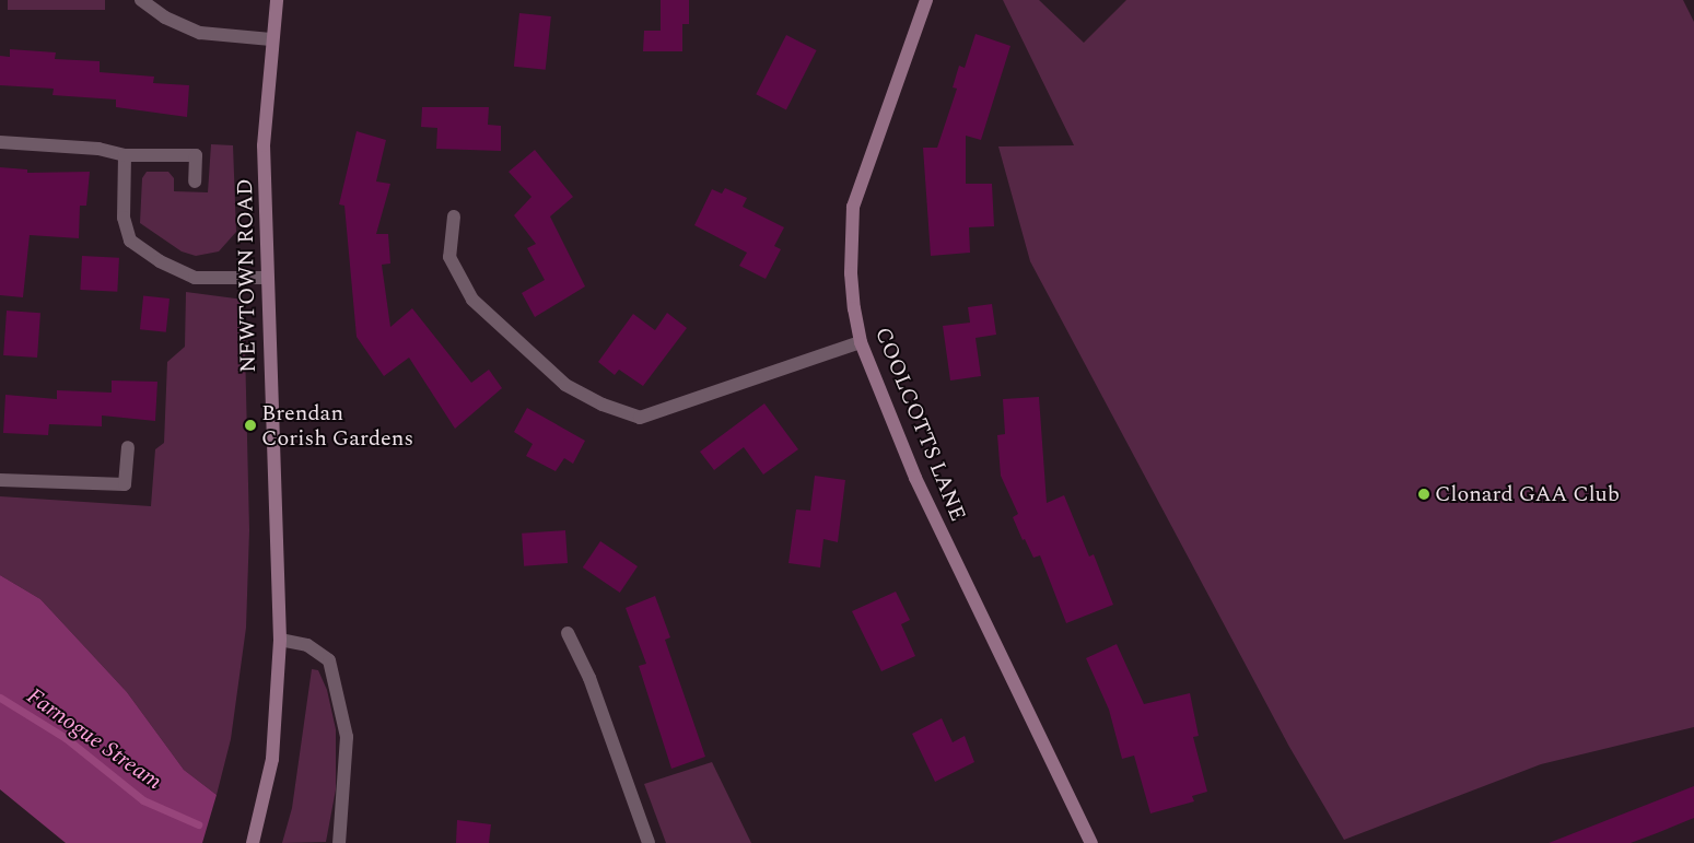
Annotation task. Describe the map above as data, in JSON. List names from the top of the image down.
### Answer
{
  "streets": {
    "street": ["NEWTOWN ROAD", "COOLCOTTS LANE"]
  },
  "water": ["Farnogue Stream"],
  "places": ["Brendan Corish Gardens", "Clonard GAA Club"]
}
